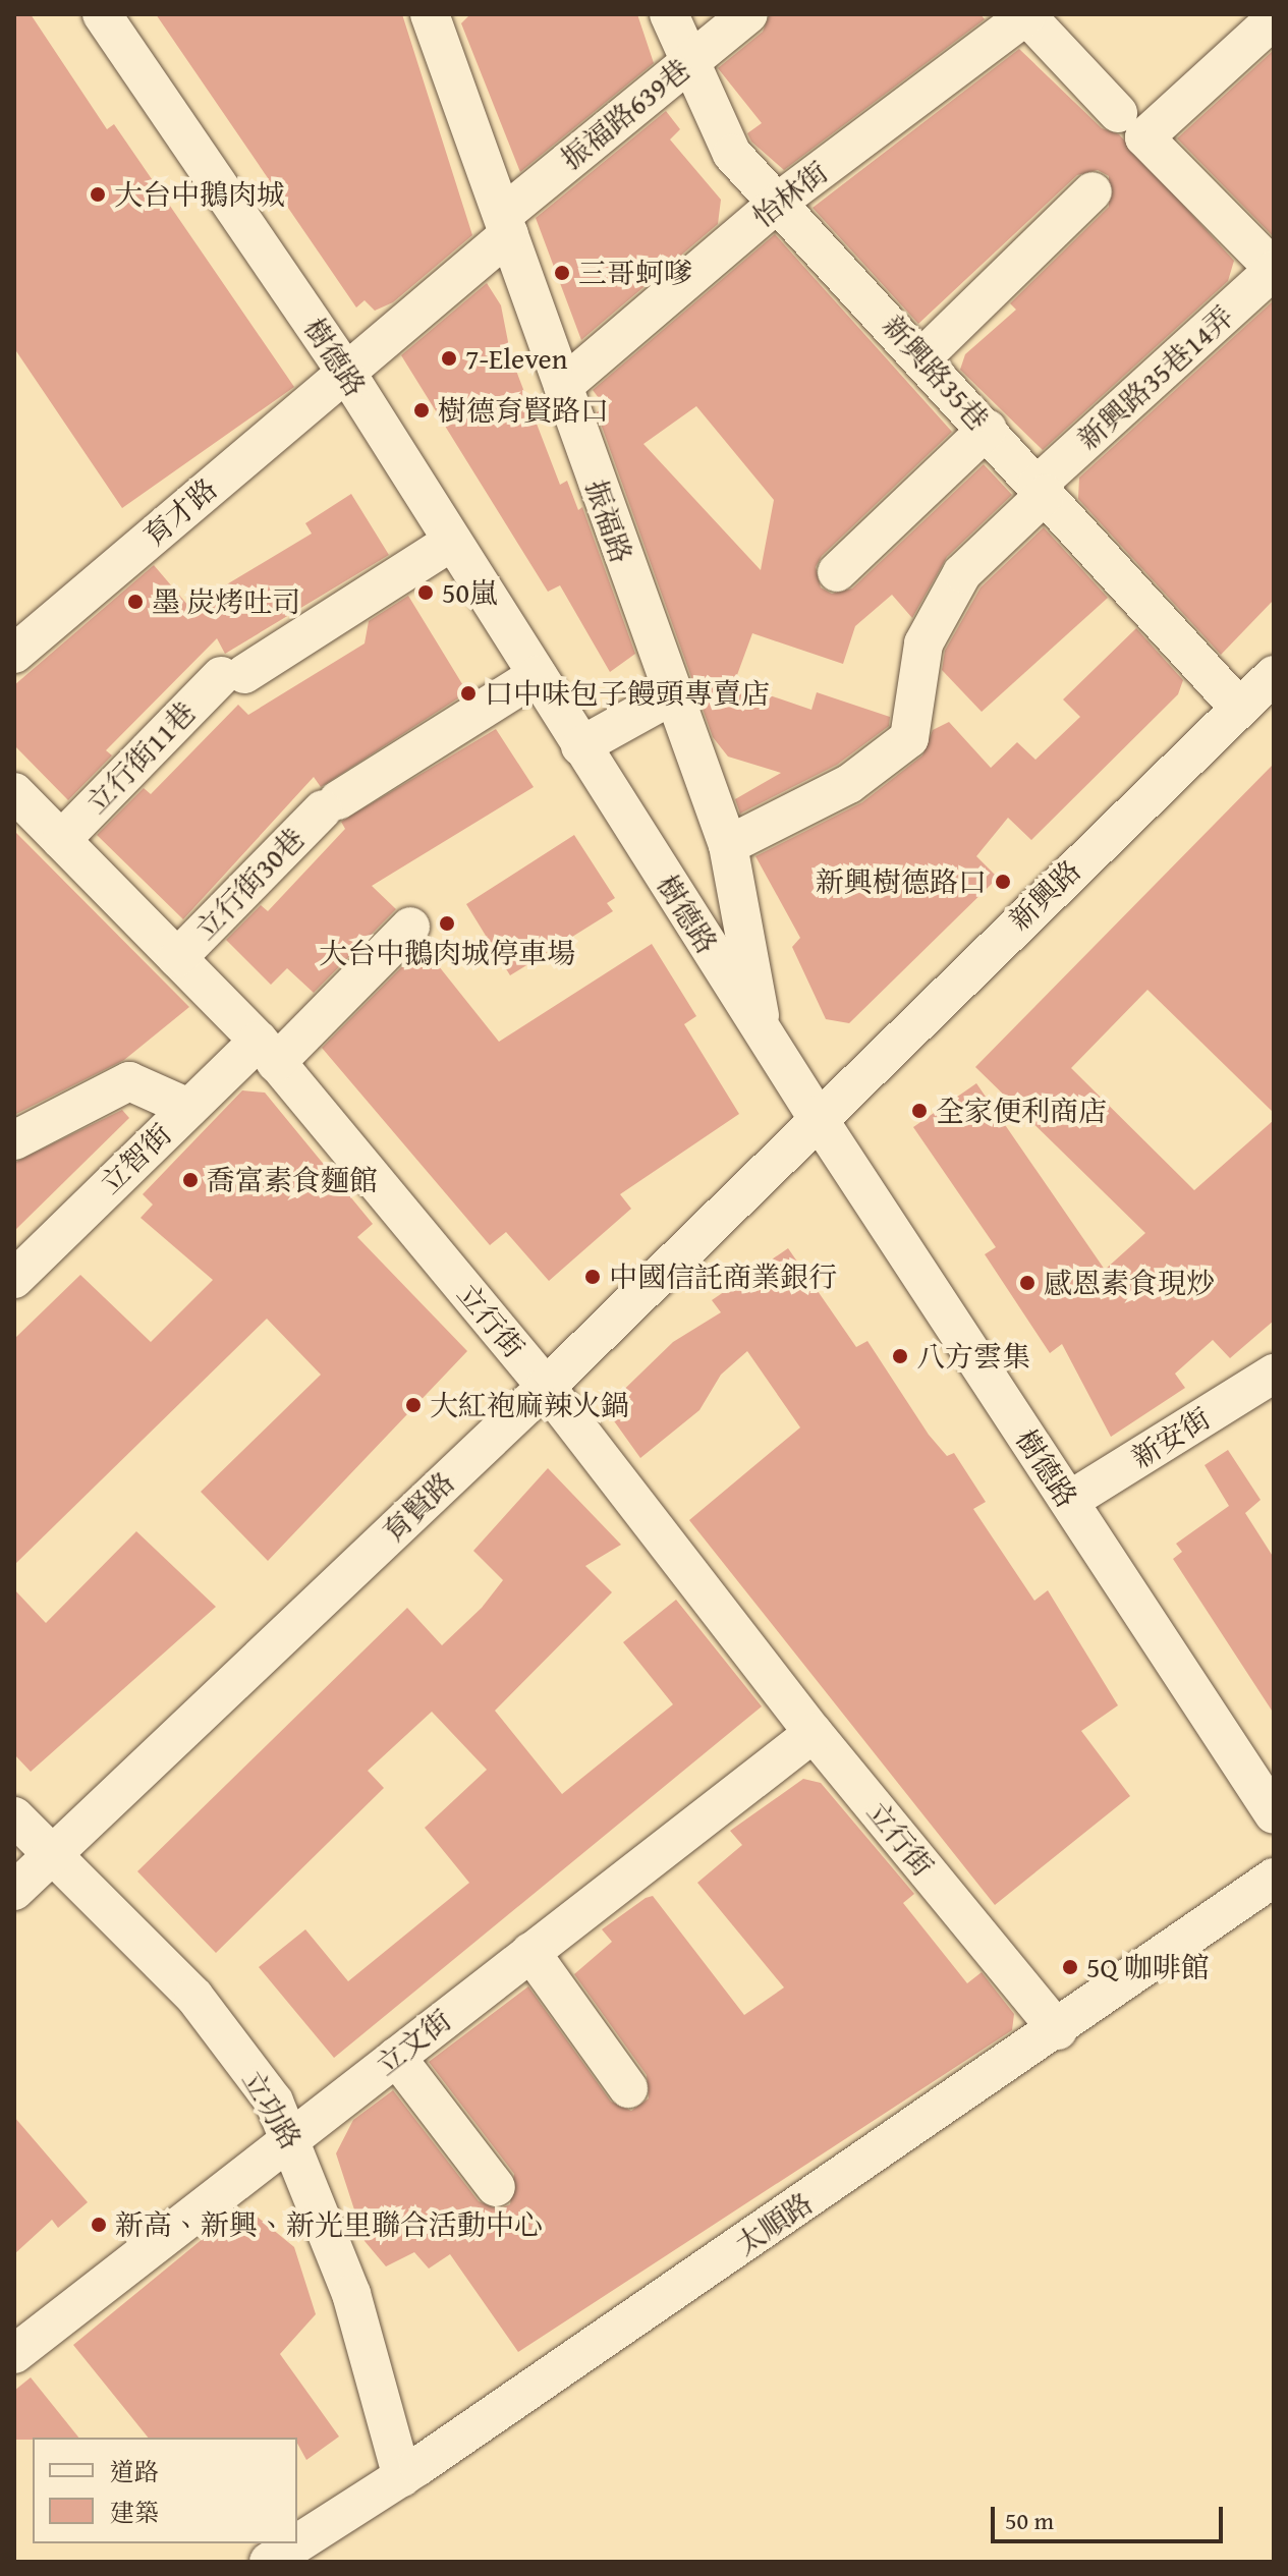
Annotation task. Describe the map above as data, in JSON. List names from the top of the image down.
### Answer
{
  "streets": {
    "street": [
      "振福路639巷",
      "怡林街",
      "樹德路",
      "新興路35巷",
      "新興路35巷14弄",
      "育才路",
      "振福路",
      "立行街11巷",
      "立行街30巷",
      "新興路",
      "立智街",
      "立行街",
      "新安街",
      "育賢路",
      "立文街",
      "立功路",
      "太順路"
    ]
  },
  "crossings": [
    ["振福路639巷", "樹德路"],
    ["振福路639巷", "新興路35巷"],
    ["振福路639巷", "育才路"],
    ["振福路639巷", "振福路"],
    ["怡林街", "新興路35巷"],
    ["怡林街", "振福路"],
    ["樹德路", "育才路"],
    ["樹德路", "振福路"],
    ["樹德路", "立行街11巷"],
    ["樹德路", "立行街30巷"],
    ["樹德路", "新興路"],
    ["樹德路", "新安街"],
    ["樹德路", "育賢路"],
    ["新興路35巷", "新興路35巷14弄"],
    ["新興路35巷", "新興路"],
    ["新興路35巷14弄", "振福路"],
    ["立行街11巷", "立行街"],
    ["立行街30巷", "立行街"],
    ["新興路", "育賢路"],
    ["立智街", "立行街"],
    ["立行街", "育賢路"],
    ["立行街", "立文街"],
    ["立行街", "太順路"],
    ["育賢路", "立功路"],
    ["立文街", "立功路"],
    ["立功路", "太順路"]
  ],
  "places": [
    "大台中鵝肉城",
    "三哥蚵嗲",
    "7-Eleven",
    "樹德育賢路口",
    "50嵐",
    "墨 炭烤吐司",
    "口中味包子饅頭專賣店",
    "新興樹德路口",
    "大台中鵝肉城停車場",
    "全家便利商店",
    "喬富素食麵館",
    "中國信託商業銀行",
    "感恩素食現炒",
    "八方雲集",
    "大紅袍麻辣火鍋",
    "5Q 咖啡館",
    "新高、新興、新光里聯合活動中心"
  ],
  "legend": ["道路", "建築"],
  "scale_bar": "50 m"
}
